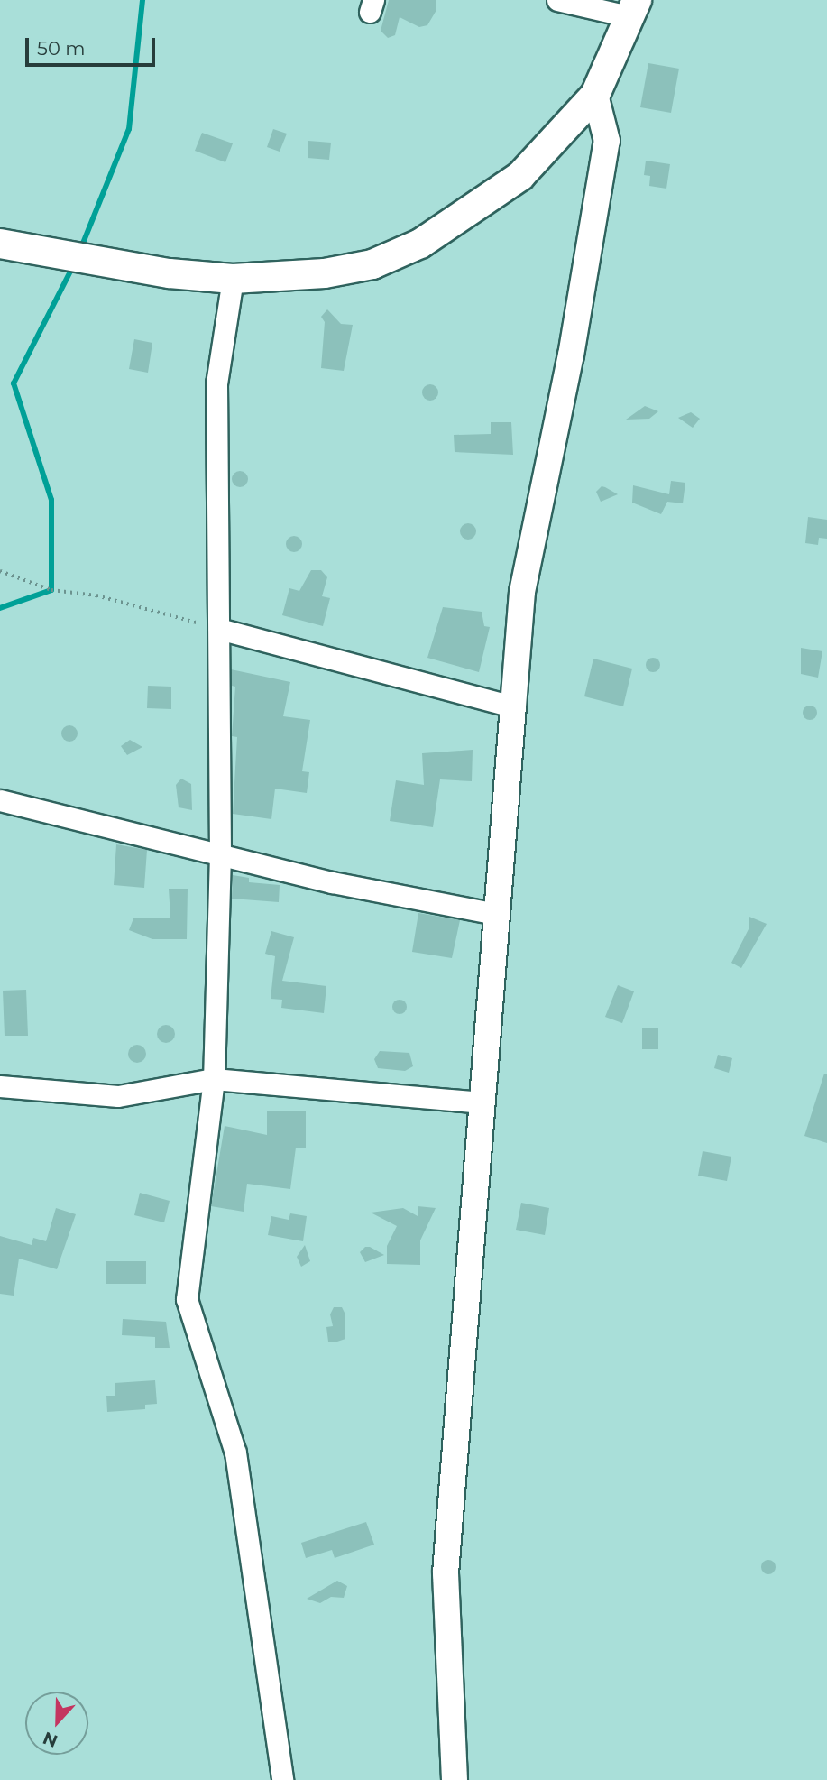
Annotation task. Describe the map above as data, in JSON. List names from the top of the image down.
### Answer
{
  "scale_bar": "50 m",
  "north": "bottom"
}
